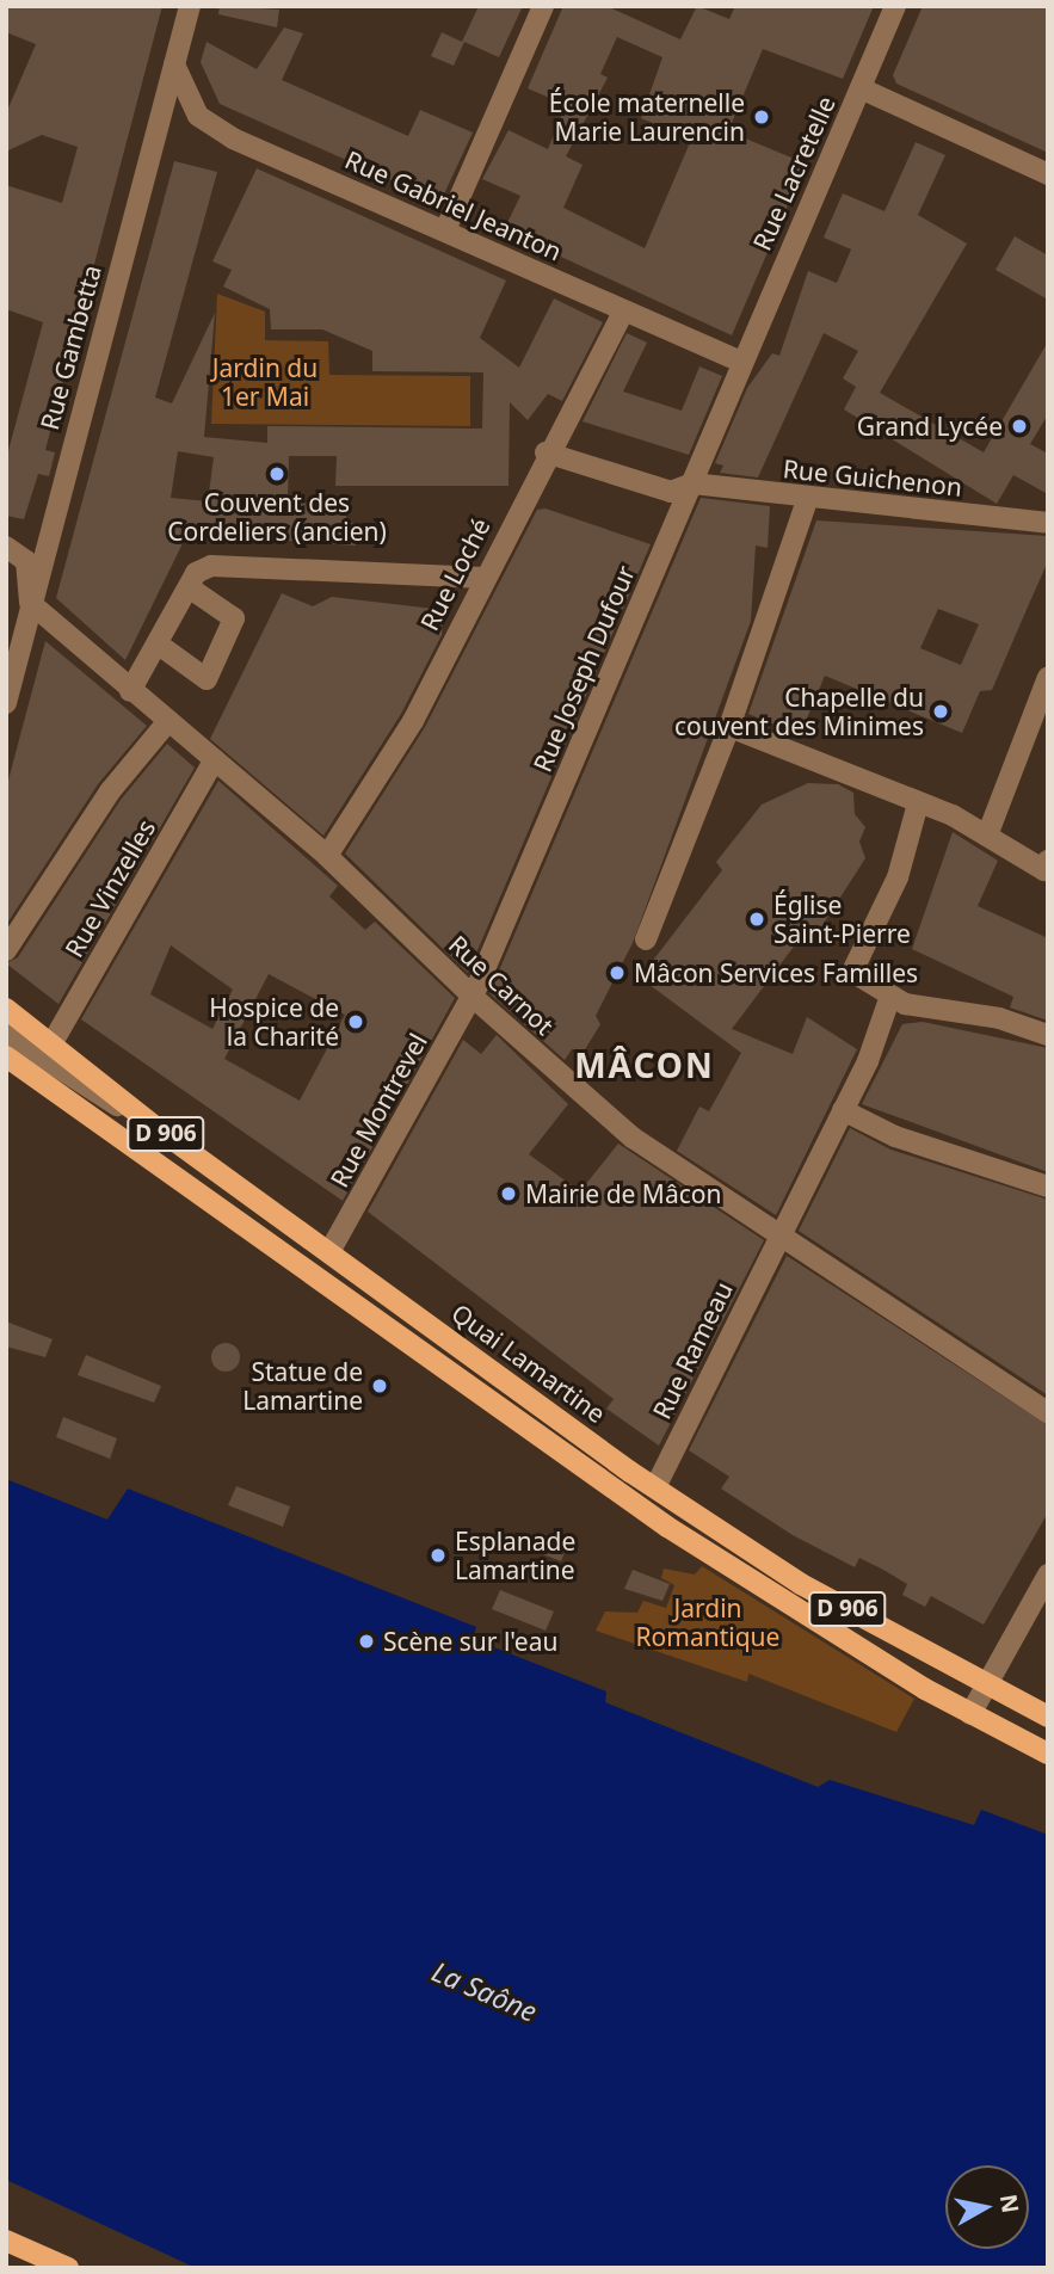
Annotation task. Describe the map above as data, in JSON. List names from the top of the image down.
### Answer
{
  "streets": {
    "main road": ["D 906", "Quai Lamartine"],
    "street": [
      "Rue Lacretelle",
      "Rue Gabriel Jeanton",
      "Rue Gambetta",
      "Rue Guichenon",
      "Rue Loché",
      "Rue Joseph Dufour",
      "Rue Vinzelles",
      "Rue Carnot",
      "Rue Montrevel",
      "Rue Rameau"
    ]
  },
  "crossings": [
    ["Rue Lacretelle", "Rue Gabriel Jeanton"],
    ["Rue Lacretelle", "Rue Joseph Dufour"],
    ["Rue Gabriel Jeanton", "Rue Gambetta"],
    ["Rue Gabriel Jeanton", "Rue Loché"],
    ["Rue Gabriel Jeanton", "Rue Joseph Dufour"],
    ["Rue Gambetta", "Rue Carnot"],
    ["Rue Guichenon", "Rue Loché"],
    ["Rue Guichenon", "Rue Joseph Dufour"],
    ["Rue Loché", "Rue Carnot"],
    ["Rue Joseph Dufour", "Rue Carnot"],
    ["Rue Joseph Dufour", "Rue Montrevel"],
    ["Rue Vinzelles", "Rue Carnot"],
    ["Rue Vinzelles", "Quai Lamartine"],
    ["Rue Carnot", "Rue Montrevel"],
    ["Rue Carnot", "Rue Rameau"],
    ["Rue Montrevel", "Quai Lamartine"],
    ["Rue Rameau", "Quai Lamartine"]
  ],
  "districts": ["MÂCON"],
  "water": ["La Saône"],
  "parks": ["Jardin du 1er Mai", "Jardin Romantique"],
  "places": [
    "École maternelle Marie Laurencin",
    "Grand Lycée",
    "Couvent des Cordeliers (ancien)",
    "Chapelle du couvent des Minimes",
    "Église Saint-Pierre",
    "Mâcon Services Familles",
    "Hospice de la Charité",
    "Mairie de Mâcon",
    "Statue de Lamartine",
    "Esplanade Lamartine",
    "Scène sur l'eau"
  ],
  "north": "right"
}
